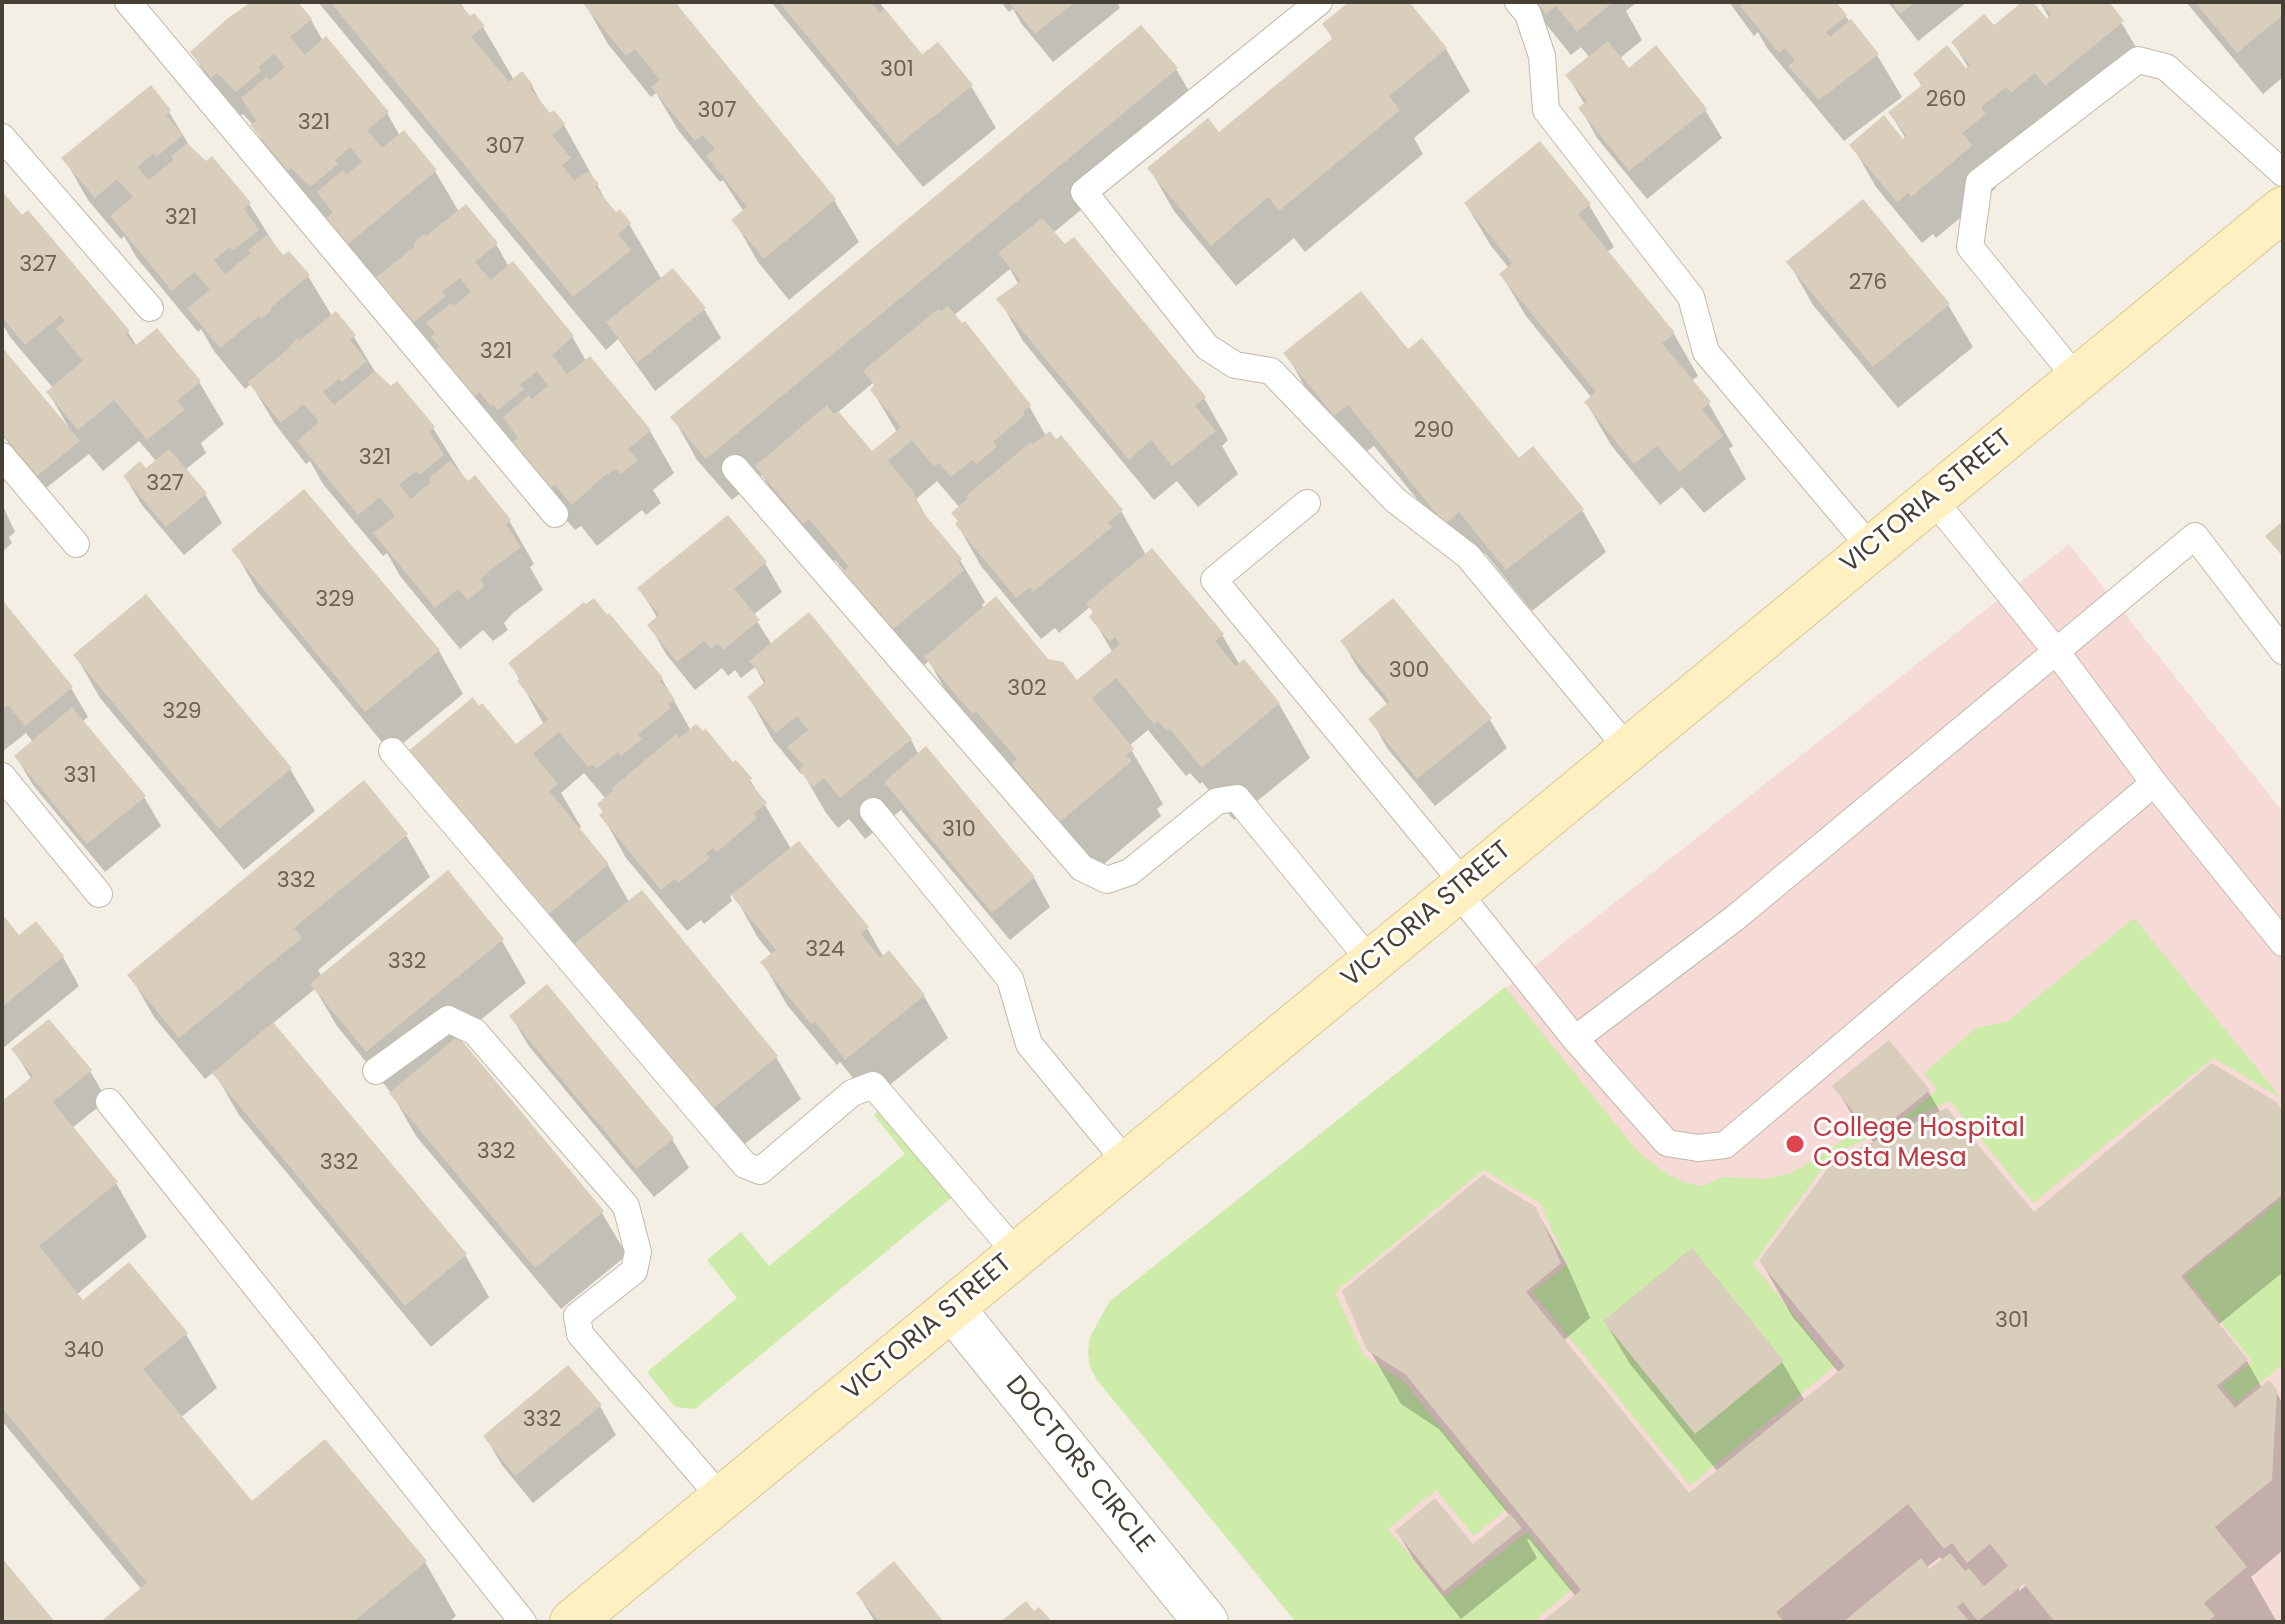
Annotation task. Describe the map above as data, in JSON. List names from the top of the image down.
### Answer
{
  "streets": {
    "main road": ["VICTORIA STREET"],
    "street": ["DOCTORS CIRCLE"]
  },
  "crossings": [
    ["VICTORIA STREET", "DOCTORS CIRCLE"]
  ],
  "places": ["College Hospital Costa Mesa"],
  "house_numbers": [
    "301",
    "260",
    "307",
    "321",
    "307",
    "321",
    "327",
    "276",
    "321",
    "290",
    "321",
    "327",
    "329",
    "300",
    "302",
    "329",
    "331",
    "310",
    "332",
    "324",
    "332",
    "332",
    "332",
    "301",
    "340",
    "332"
  ]
}
